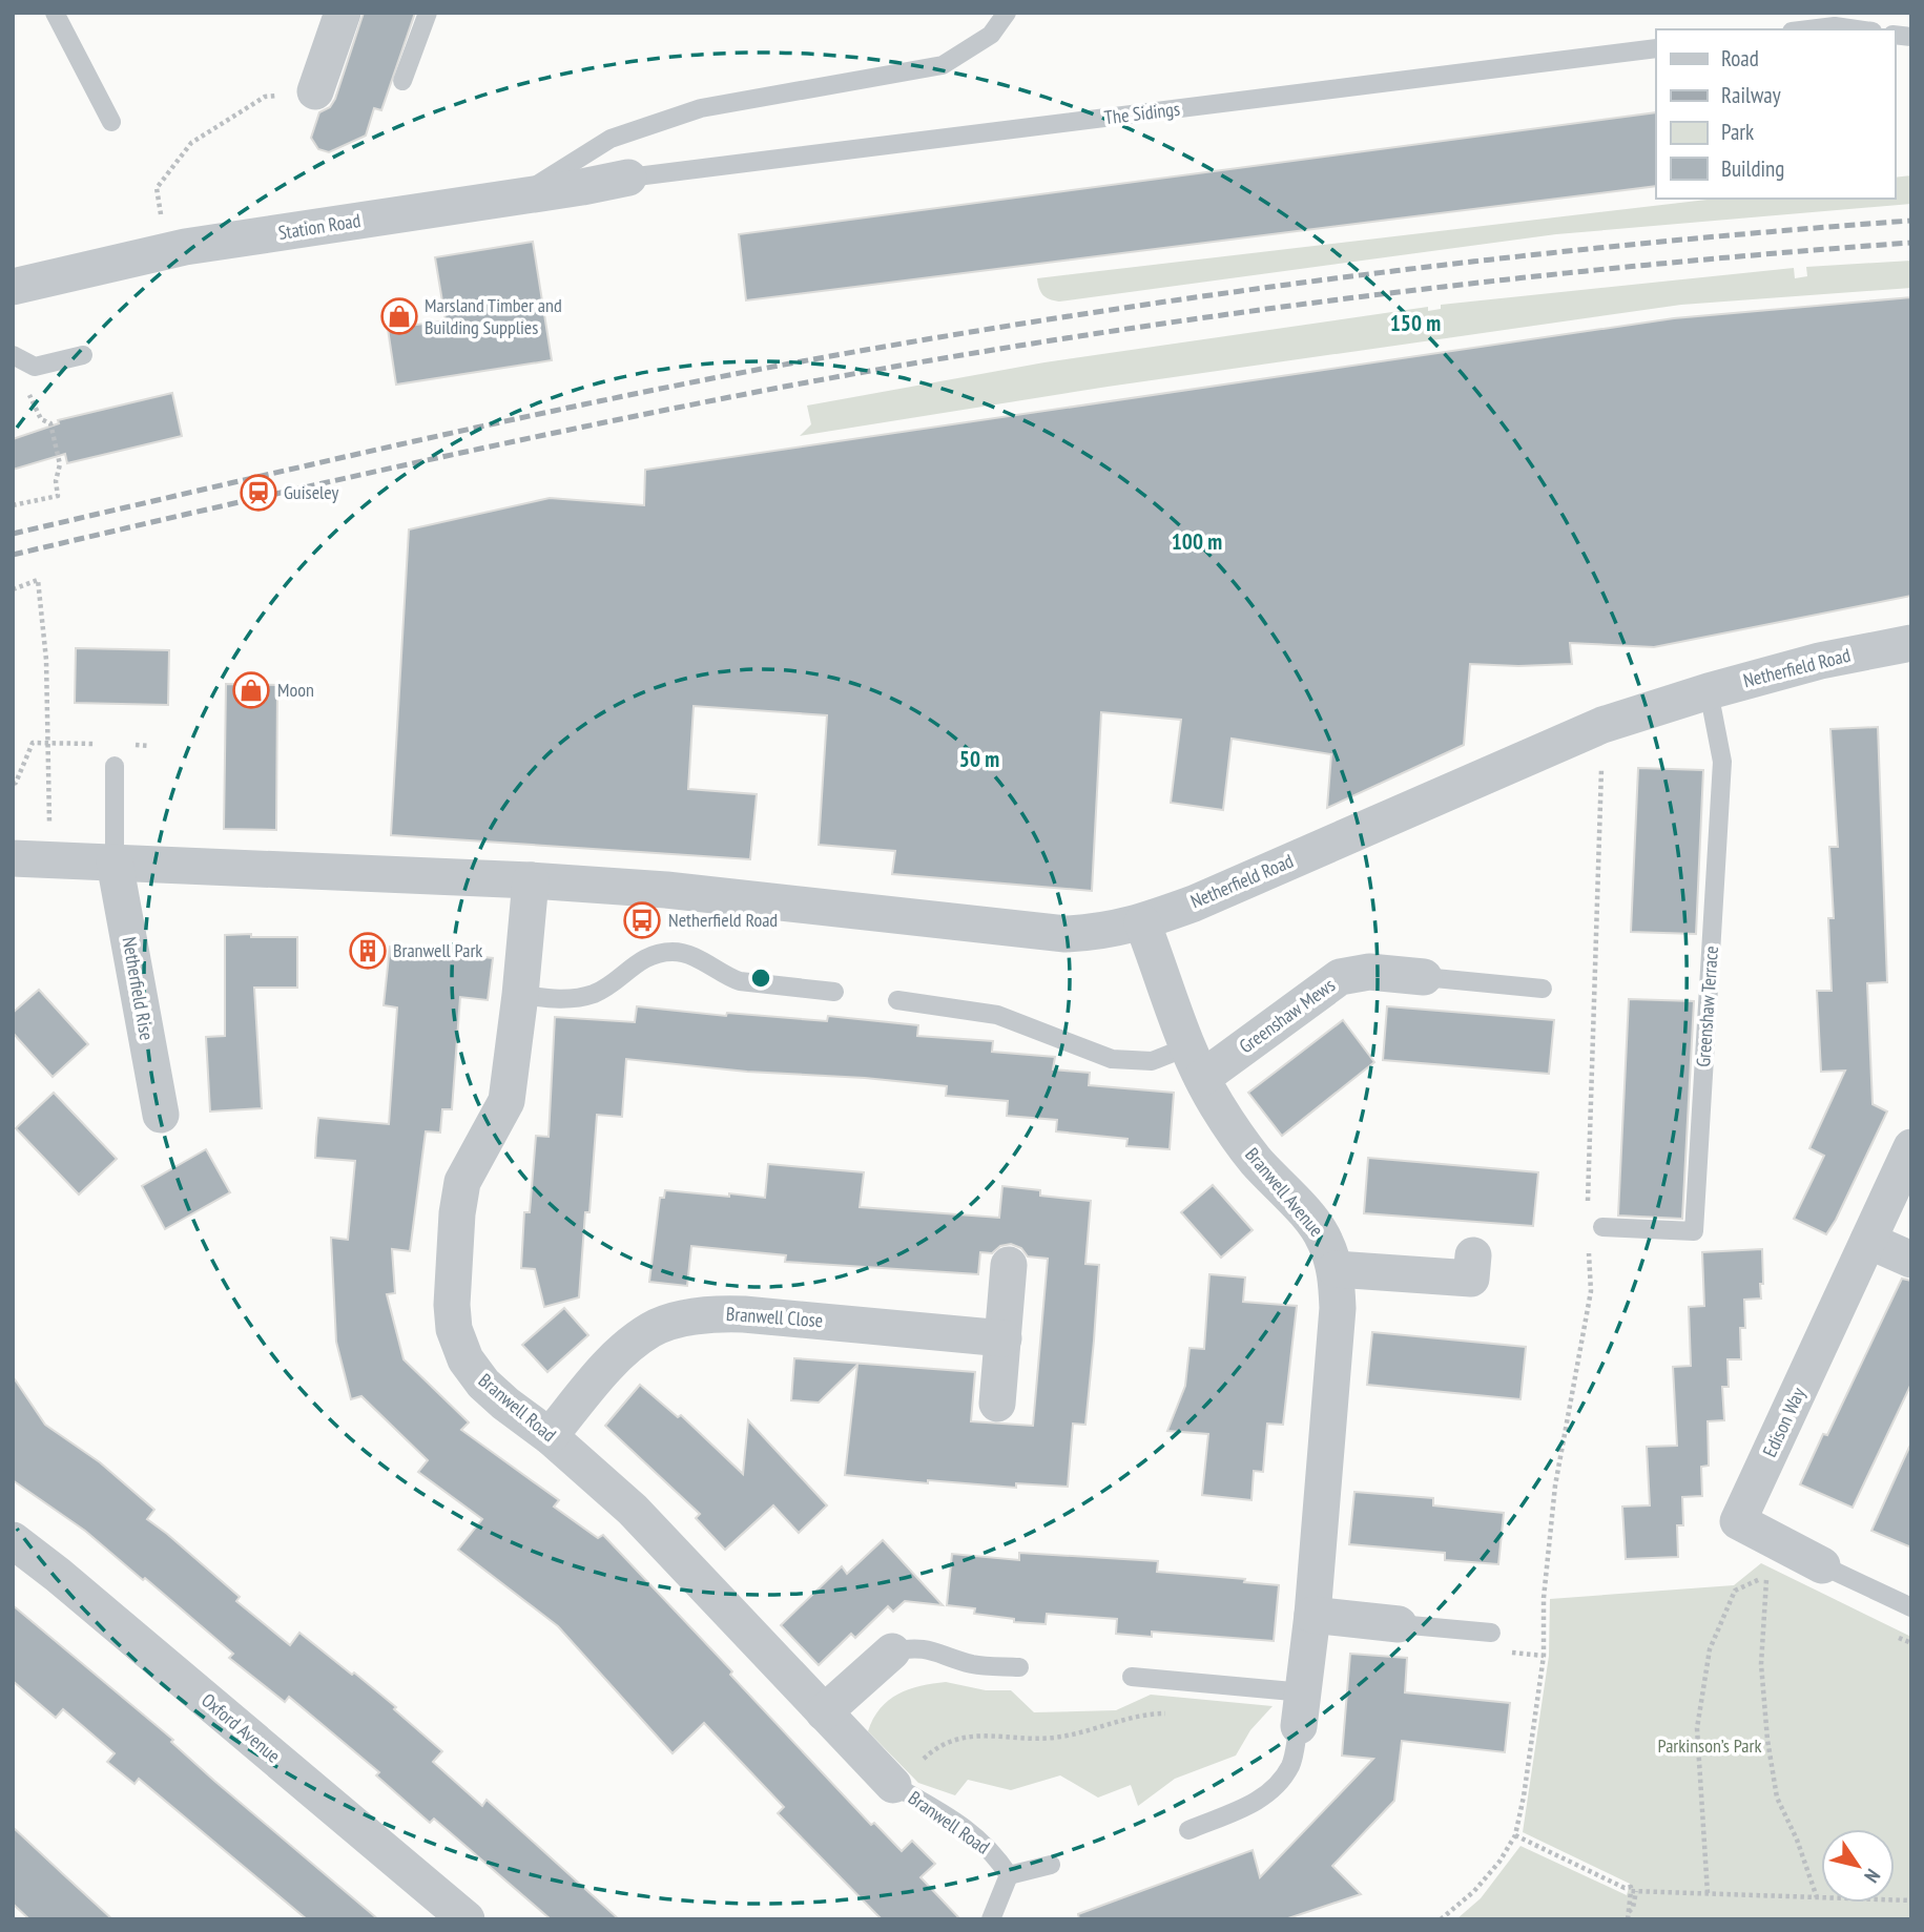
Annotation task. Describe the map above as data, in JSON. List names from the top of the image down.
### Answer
{
  "streets": {
    "street": [
      "Station Road",
      "Netherfield Road",
      "Netherfield Rise",
      "Greenshaw Mews",
      "Branwell Avenue",
      "Branwell Close",
      "Branwell Road",
      "Edison Way",
      "Oxford Avenue"
    ],
    "lane": ["The Sidings", "Greenshaw Terrace"]
  },
  "crossings": [
    ["The Sidings", "Station Road"],
    ["Netherfield Road", "Netherfield Rise"],
    ["Netherfield Road", "Greenshaw Terrace"],
    ["Netherfield Road", "Branwell Avenue"],
    ["Netherfield Road", "Branwell Road"],
    ["Greenshaw Mews", "Branwell Avenue"],
    ["Branwell Close", "Branwell Road"]
  ],
  "parks": ["Parkinson’s Park"],
  "places": {
    "shop": ["Marsland Timber and Building Supplies", "Moon"],
    "station": ["Guiseley"],
    "bus stop": ["Netherfield Road"],
    "building": ["Branwell Park"]
  },
  "legend": [
    "Road",
    "Railway",
    "Park",
    "Building"
  ],
  "north": "bottom right",
  "rings": ["150 m", "100 m", "50 m"]
}
